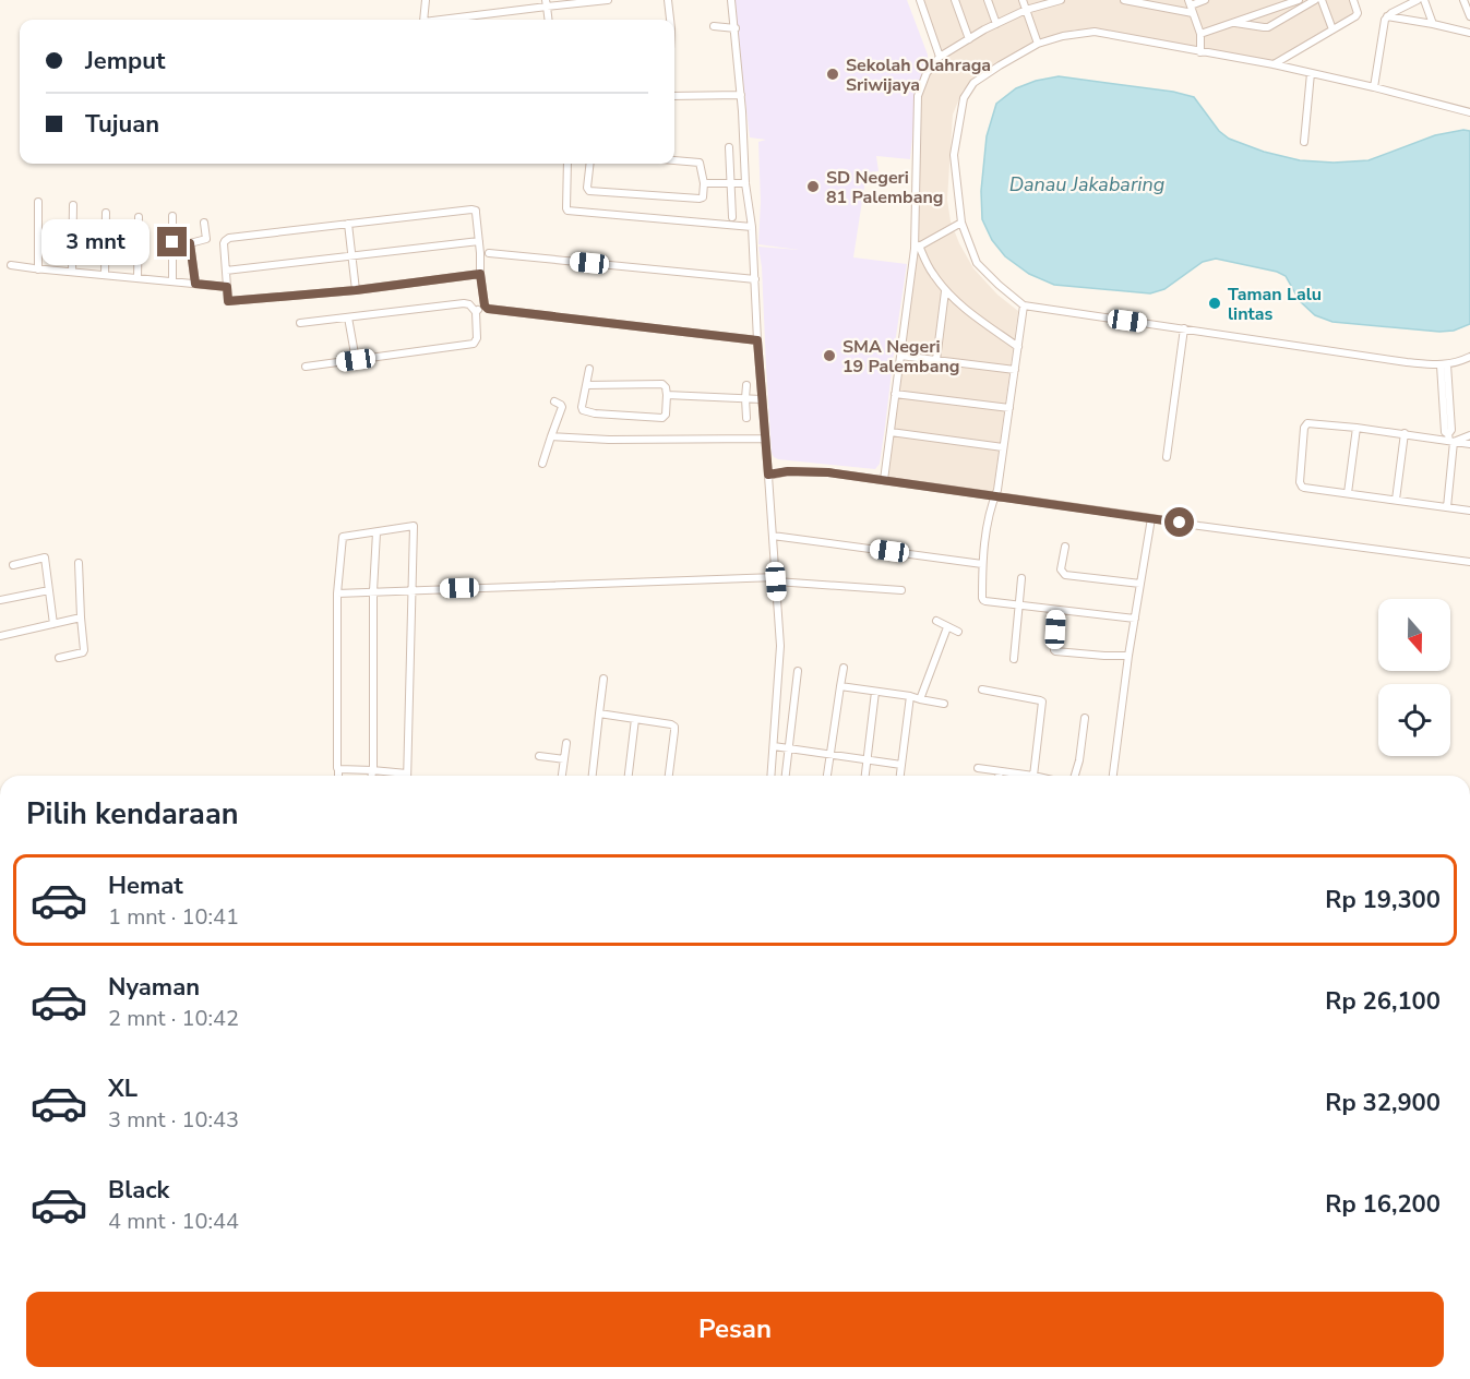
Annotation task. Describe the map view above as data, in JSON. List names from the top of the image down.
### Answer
{
  "water": ["Danau Jakabaring"],
  "places": [
    "Sekolah Olahraga Sriwijaya",
    "SD Negeri 81 Palembang",
    "Taman Lalu lintas",
    "SMA Negeri 19 Palembang"
  ],
  "north": "bottom",
  "page": {
    "banner": ["Jemput", "Tujuan"],
    "bubble": "3 mnt",
    "heading": "Pilih kendaraan",
    "list": [
      {
        "name": "Hemat",
        "note": "1 mnt · 10:41",
        "value": "Rp 19,300"
      },
      {
        "name": "Nyaman",
        "note": "2 mnt · 10:42",
        "value": "Rp 26,100"
      },
      {
        "name": "XL",
        "note": "3 mnt · 10:43",
        "value": "Rp 32,900"
      },
      {
        "name": "Black",
        "note": "4 mnt · 10:44",
        "value": "Rp 16,200"
      }
    ],
    "buttons": "Pesan"
  }
}
